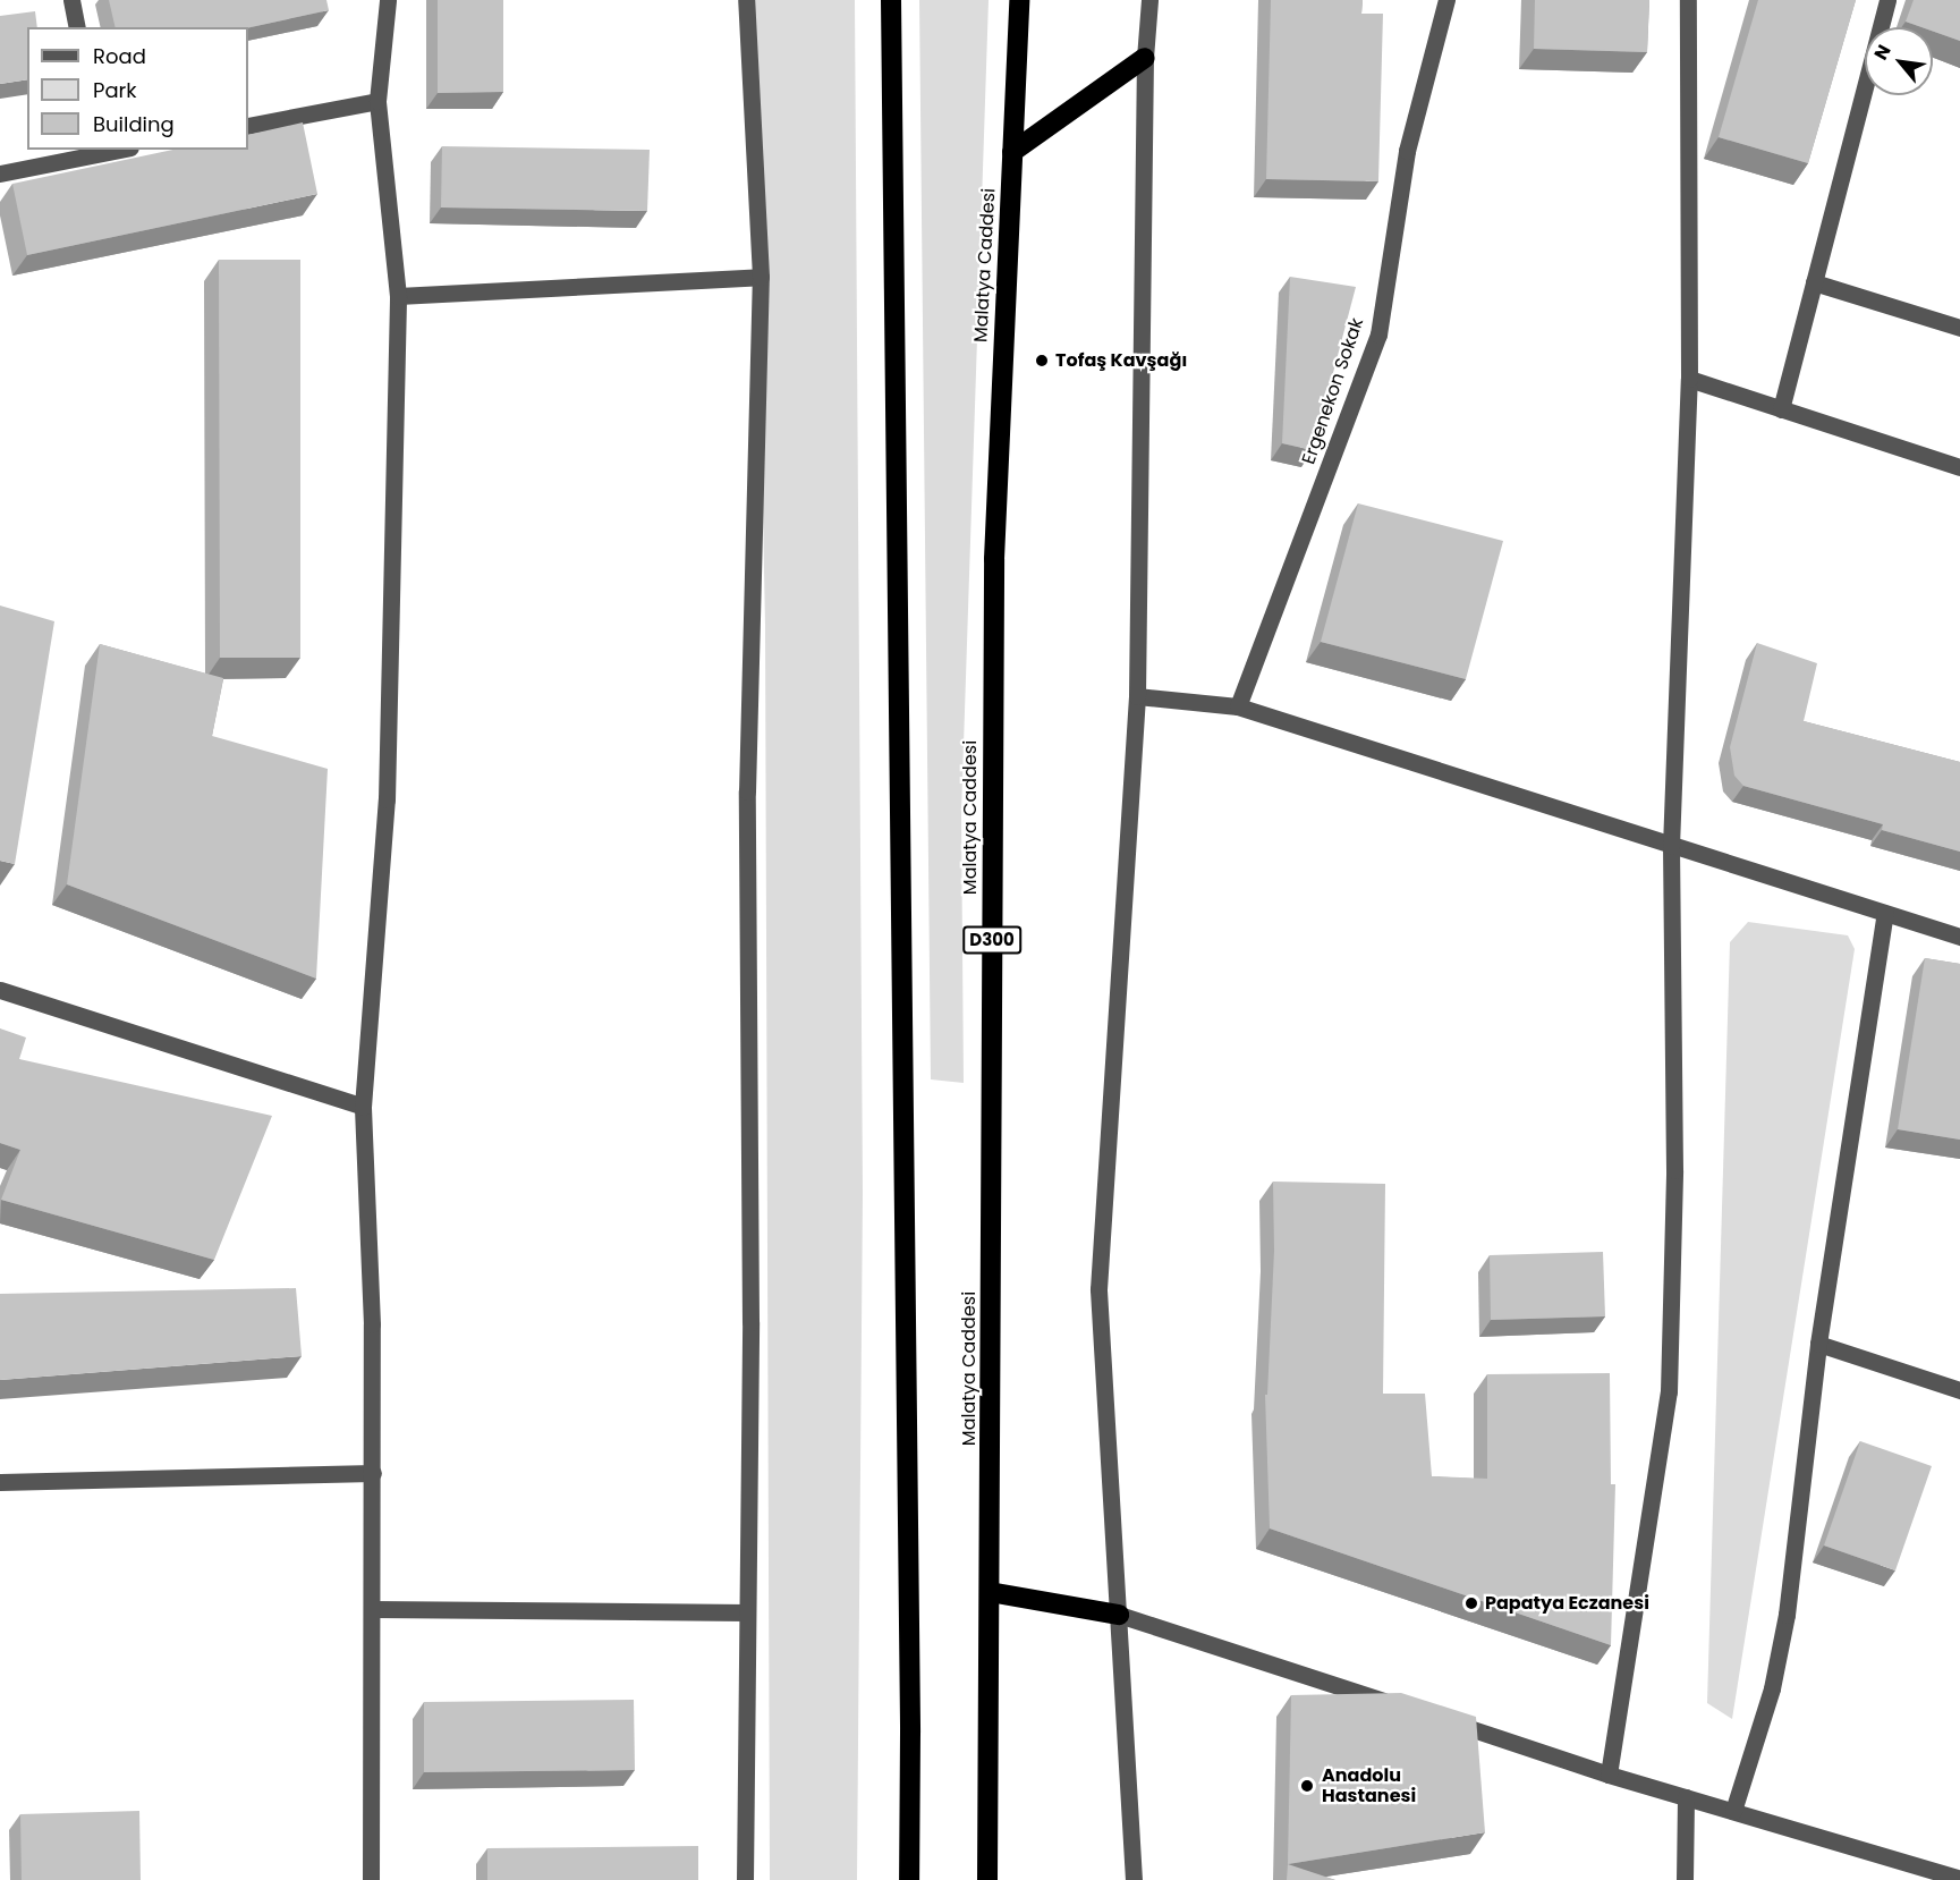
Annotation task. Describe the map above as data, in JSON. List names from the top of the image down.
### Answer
{
  "streets": {
    "highway": ["Malatya Caddesi", "D300"],
    "street": ["Ergenekon Sokak"]
  },
  "places": ["Tofaş Kavşağı", "Papatya Eczanesi", "Anadolu Hastanesi"],
  "legend": ["Road", "Park", "Building"],
  "north": "top left"
}
